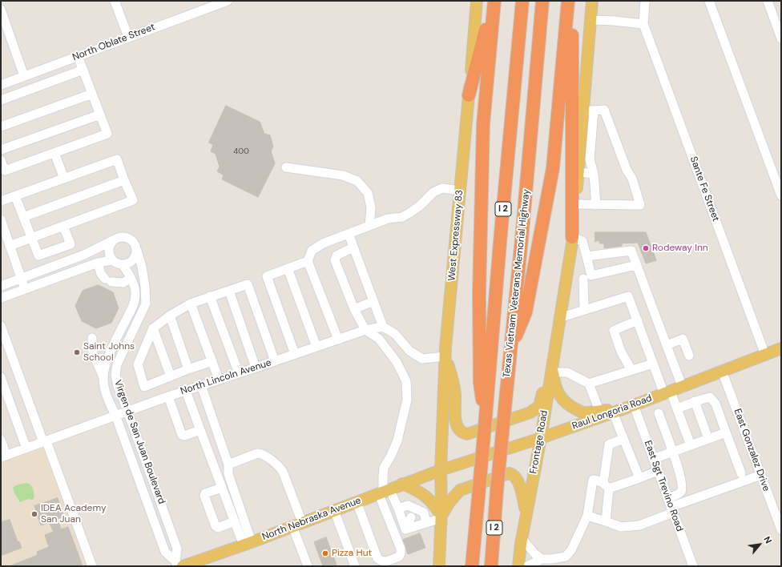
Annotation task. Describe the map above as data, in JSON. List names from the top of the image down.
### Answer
{
  "streets": {
    "highway": ["I 2", "Texas Vietnam Veterans Memorial Highway"],
    "main road": [
      "West Expressway 83",
      "Raul Longoria Road",
      "Frontage Road",
      "North Nebraska Avenue"
    ],
    "street": [
      "North Oblate Street",
      "Sante Fe Street",
      "North Lincoln Avenue",
      "Virgen de San Juan Boulevard",
      "East Gonzalez Drive",
      "East Sgt Trevino Road"
    ]
  },
  "crossings": [
    ["Sante Fe Street", "Raul Longoria Road"],
    ["West Expressway 83", "Raul Longoria Road"],
    ["West Expressway 83", "North Nebraska Avenue"],
    ["North Lincoln Avenue", "Virgen de San Juan Boulevard"],
    ["Raul Longoria Road", "Frontage Road"],
    ["Raul Longoria Road", "East Gonzalez Drive"],
    ["Raul Longoria Road", "East Sgt Trevino Road"],
    ["Raul Longoria Road", "North Nebraska Avenue"],
    ["Virgen de San Juan Boulevard", "North Nebraska Avenue"]
  ],
  "places": [
    "Rodeway Inn",
    "Saint Johns School",
    "IDEA Academy San Juan",
    "Pizza Hut"
  ],
  "house_numbers": ["400"],
  "north": "top right"
}
